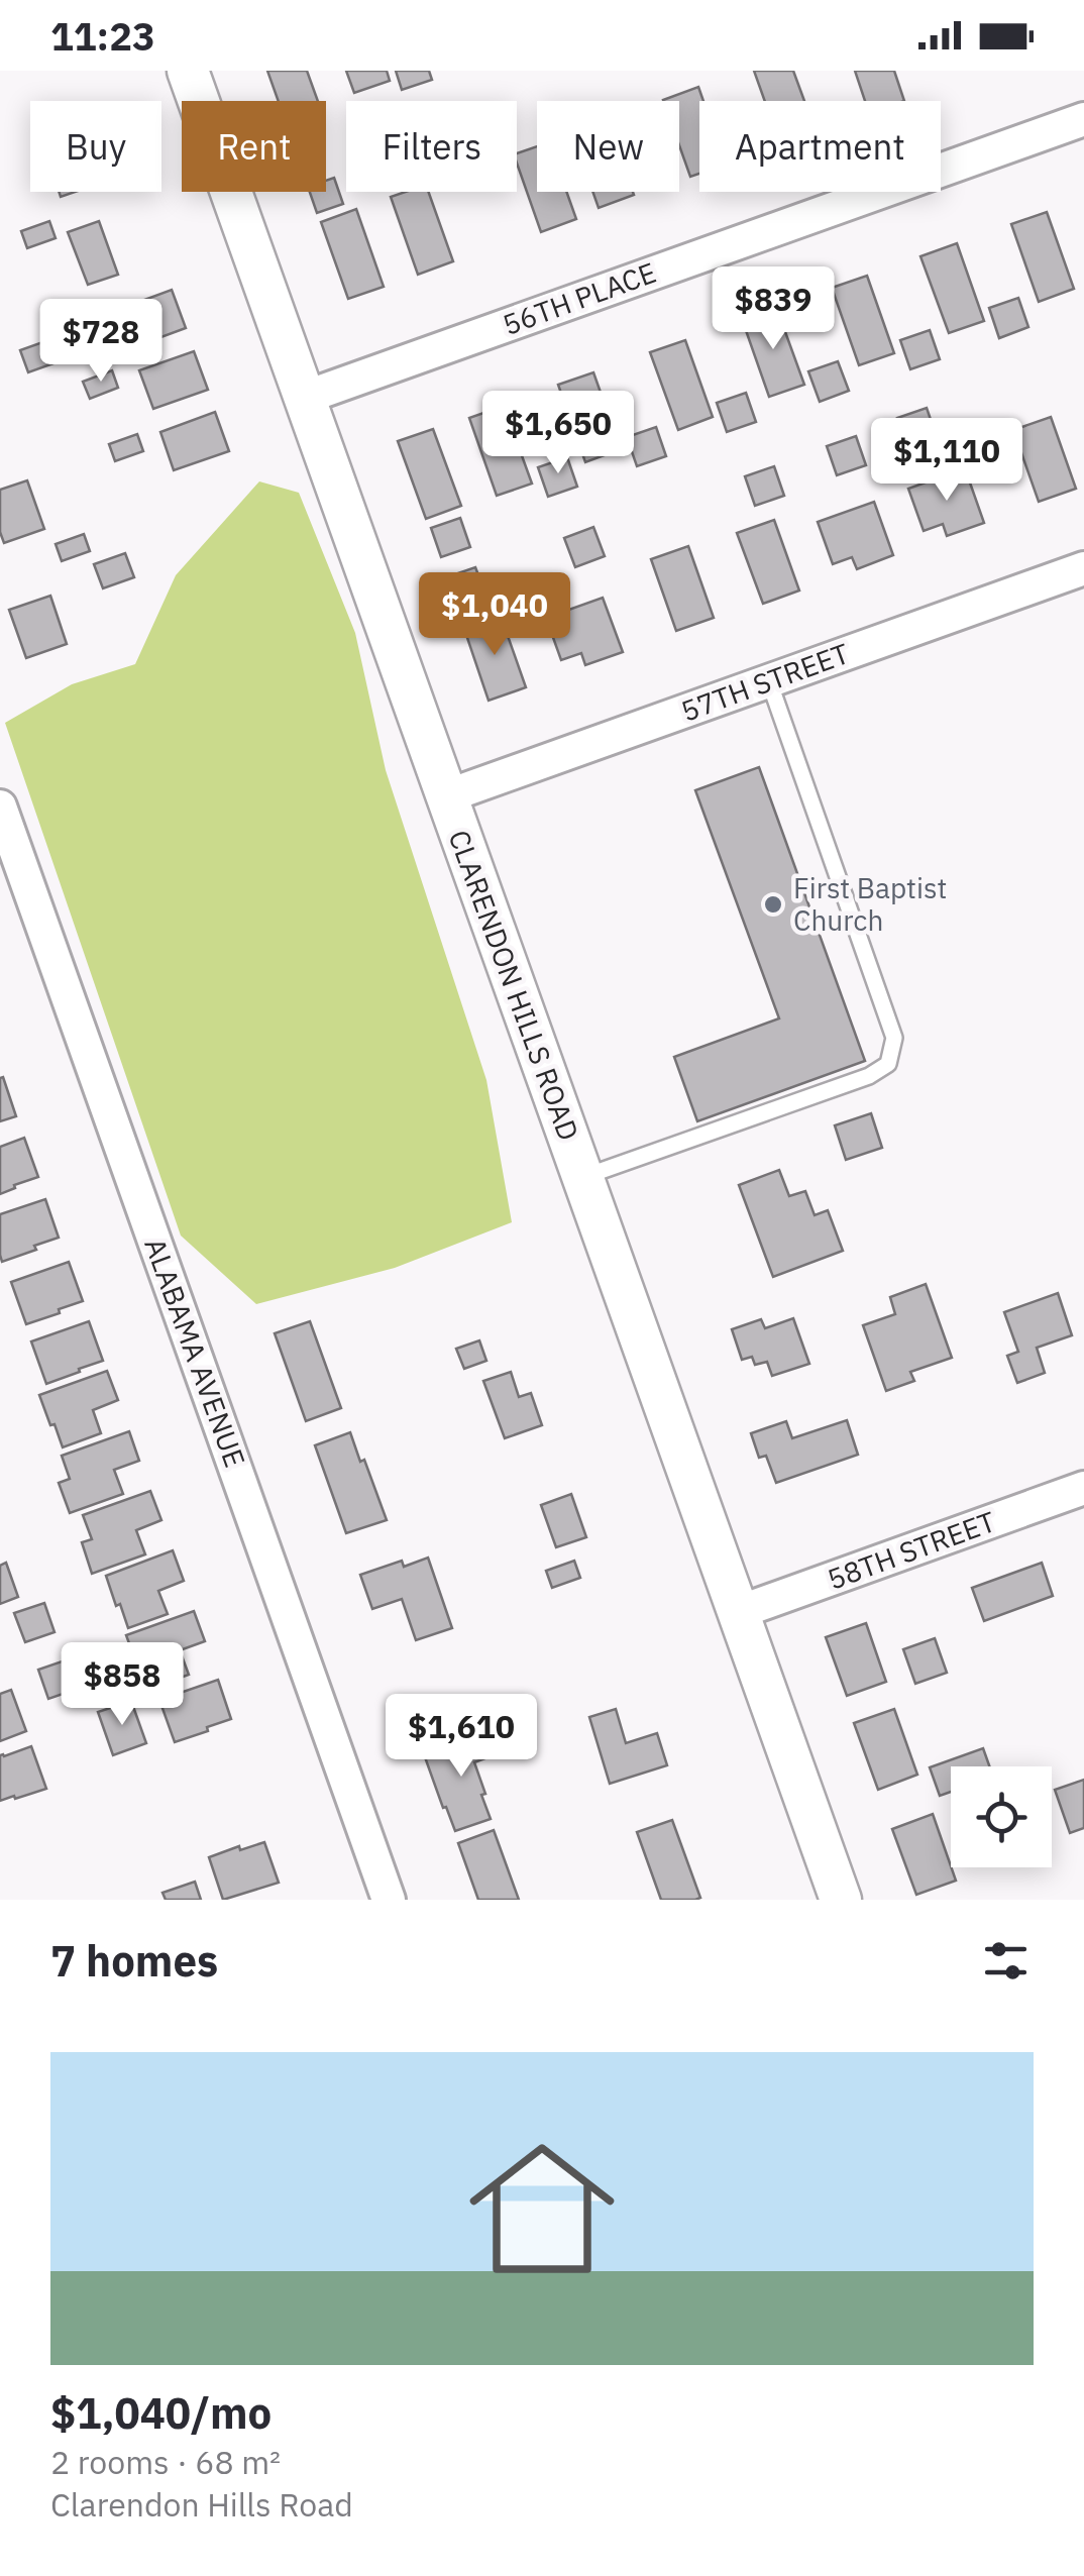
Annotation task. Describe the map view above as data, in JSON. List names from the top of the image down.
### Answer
{
  "streets": {
    "street": [
      "56TH PLACE",
      "57TH STREET",
      "CLARENDON HILLS ROAD",
      "ALABAMA AVENUE",
      "58TH STREET"
    ]
  },
  "crossings": [
    ["56TH PLACE", "CLARENDON HILLS ROAD"],
    ["57TH STREET", "CLARENDON HILLS ROAD"],
    ["CLARENDON HILLS ROAD", "58TH STREET"]
  ],
  "places": ["First Baptist Church"],
  "page": {
    "status": "11:23",
    "chip": [
      "Buy",
      "Rent",
      "Filters",
      "New",
      "Apartment"
    ],
    "price": [
      "$839",
      "$728",
      "$1,650",
      "$1,110",
      "$1,040",
      "$858",
      "$1,610"
    ],
    "heading": "7 homes",
    "list": [
      {
        "name": "$1,040/mo",
        "note": "2 rooms · 68 m² · Clarendon Hills Road"
      }
    ]
  }
}
